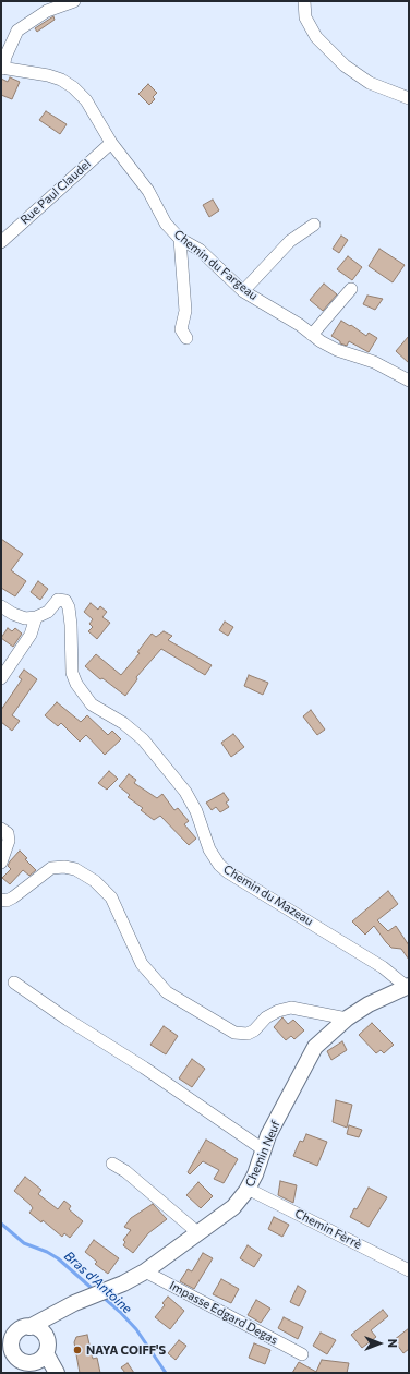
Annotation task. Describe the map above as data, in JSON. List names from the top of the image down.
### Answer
{
  "streets": {
    "main road": ["Chemin Neuf"],
    "street": [
      "Rue Paul Claudel",
      "Chemin du Fargeau",
      "Chemin du Mazeau",
      "Chemin Fèrrè",
      "Impasse Edgard Degas"
    ]
  },
  "crossings": [
    ["Rue Paul Claudel", "Chemin du Fargeau"],
    ["Chemin du Mazeau", "Chemin Neuf"],
    ["Chemin Neuf", "Chemin Fèrrè"],
    ["Chemin Neuf", "Impasse Edgard Degas"]
  ],
  "water": ["Bras d'Antoine"],
  "places": ["NAYA COIFF'S"],
  "north": "right"
}
